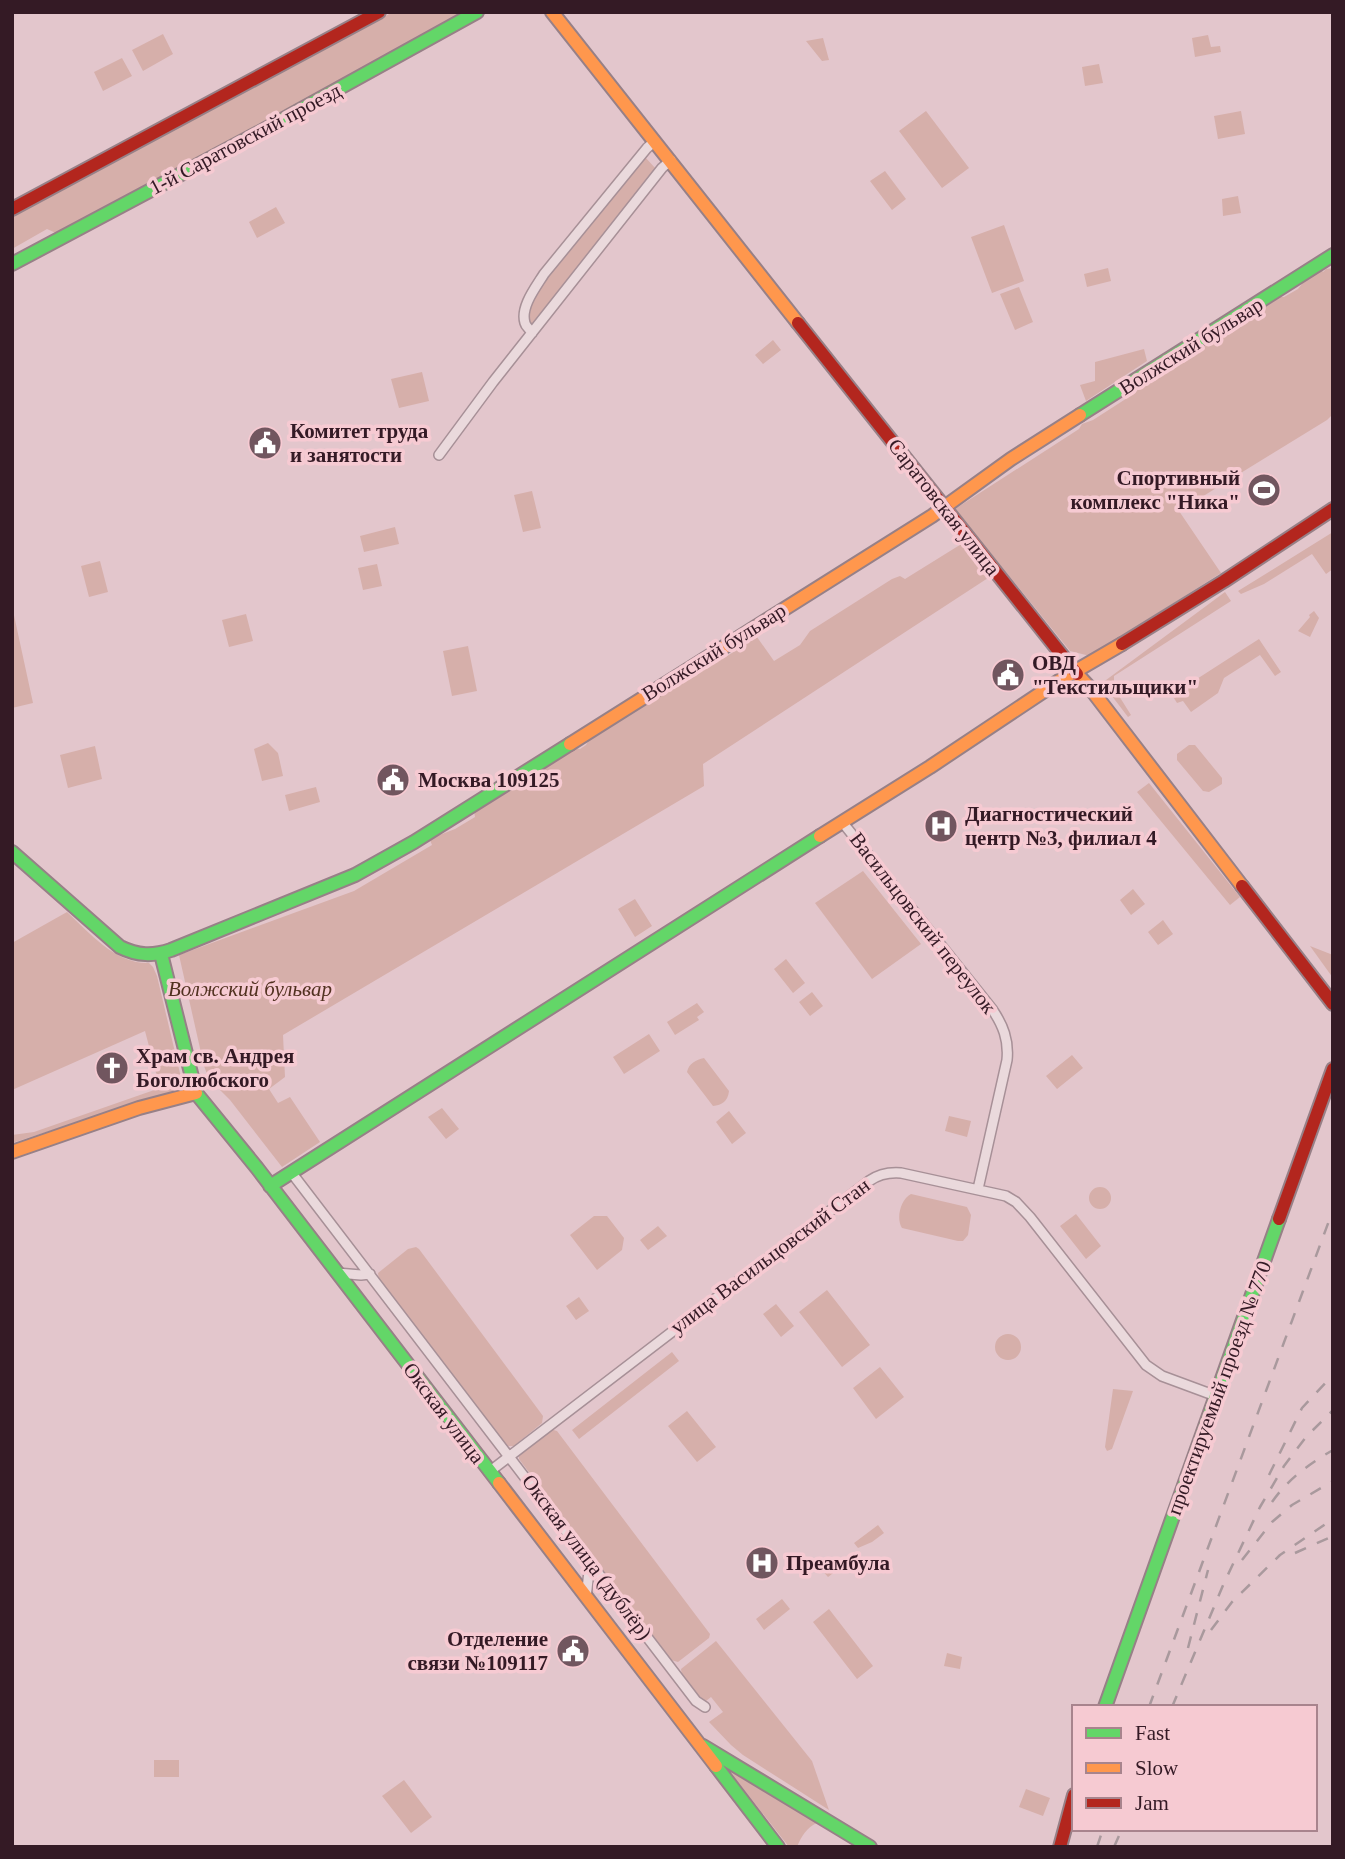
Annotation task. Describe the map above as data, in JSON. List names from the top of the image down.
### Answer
{
  "streets": {
    "street": [
      "1-й Саратовский проезд",
      "Волжский бульвар",
      "Саратовская улица",
      "Васильцовский переулок",
      "улица Васильцовский Стан",
      "проектируемый проезд № 770",
      "Окская улица",
      "Окская улица (дублёр)"
    ]
  },
  "crossings": [
    ["Волжский бульвар", "Саратовская улица"],
    ["Волжский бульвар", "Окская улица"],
    ["Васильцовский переулок", "улица Васильцовский Стан"],
    ["улица Васильцовский Стан", "проектируемый проезд № 770"],
    ["улица Васильцовский Стан", "Окская улица"],
    ["улица Васильцовский Стан", "Окская улица (дублёр)"]
  ],
  "parks": ["Волжский бульвар"],
  "places": {
    "public building": [
      "Комитет труда и занятости",
      "ОВД \"Текстильщики\"",
      "Москва 109125",
      "Отделение связи №109117"
    ],
    "sports": ["Спортивный комплекс \"Ника\""],
    "hospital": ["Диагностический центр №3, филиал 4", "Преамбула"],
    "church": ["Храм св. Андрея Боголюбского"]
  },
  "legend": ["Fast", "Slow", "Jam"]
}
